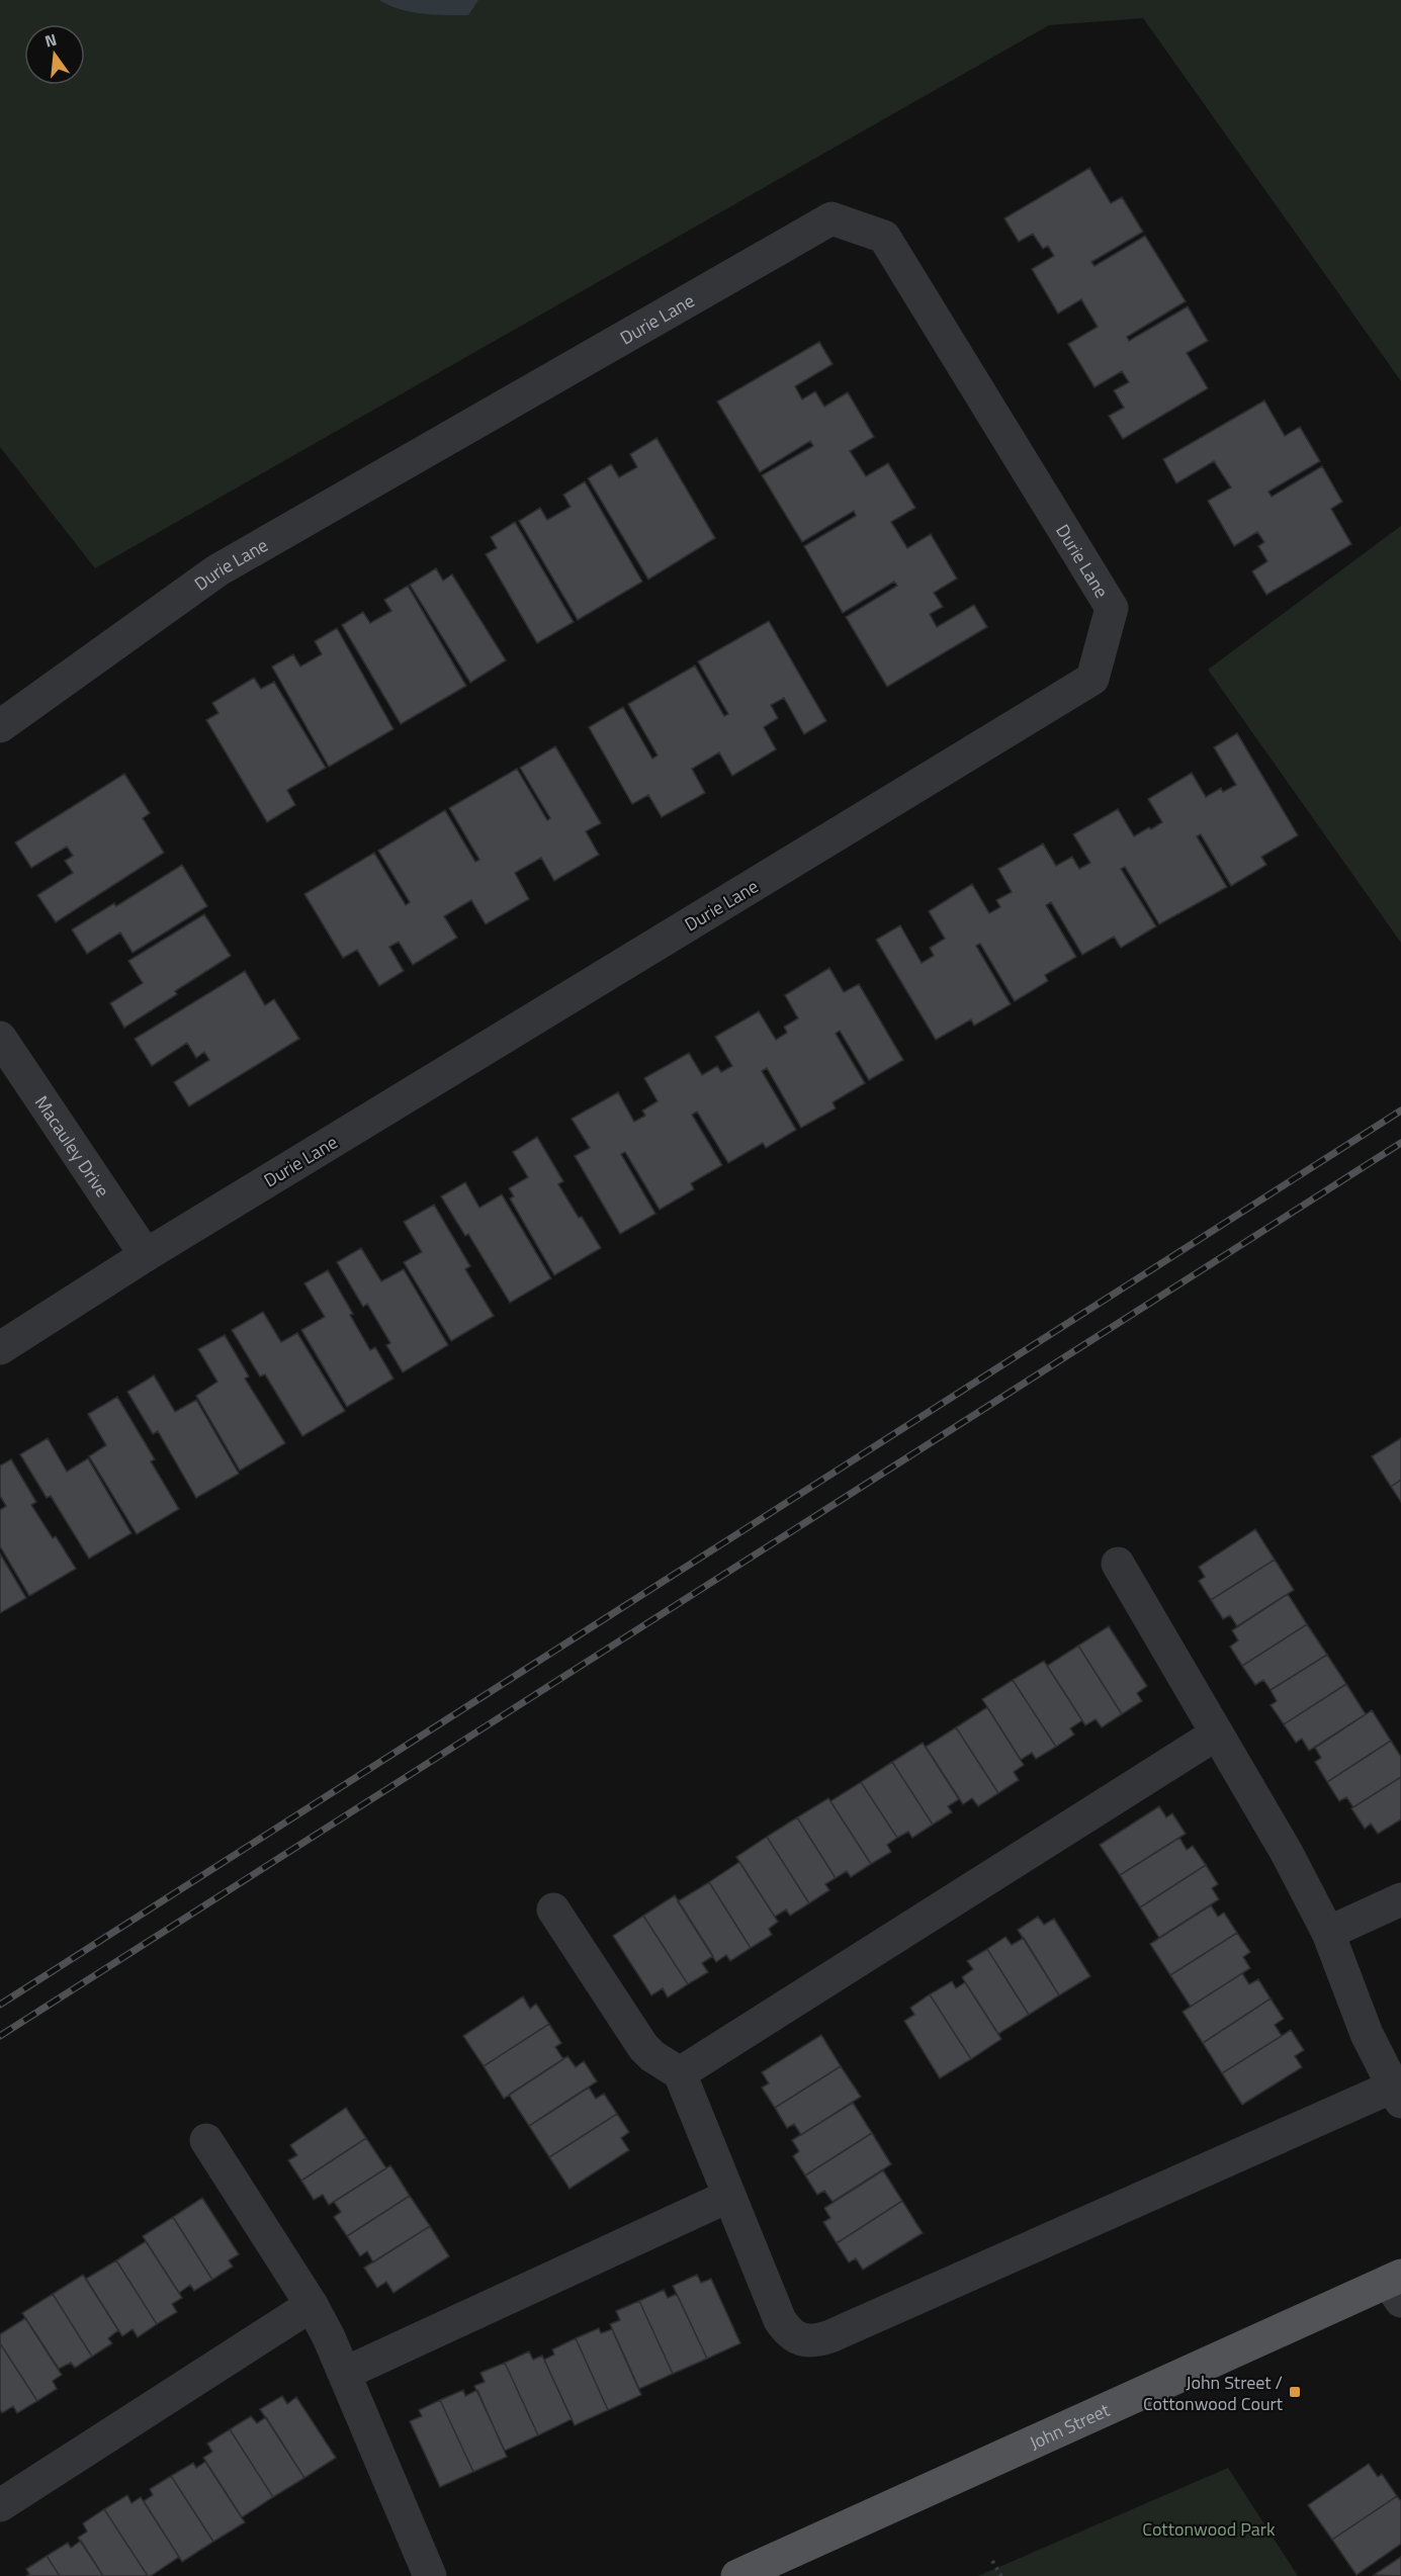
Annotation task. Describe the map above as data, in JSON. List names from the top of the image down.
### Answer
{
  "streets": {
    "main road": ["John Street"],
    "street": ["Durie Lane", "Macauley Drive"]
  },
  "crossings": [
    ["Durie Lane", "Macauley Drive"]
  ],
  "parks": ["Cottonwood Park"],
  "places": {
    "transit": ["John Street / Cottonwood Court"]
  },
  "north": "top"
}
